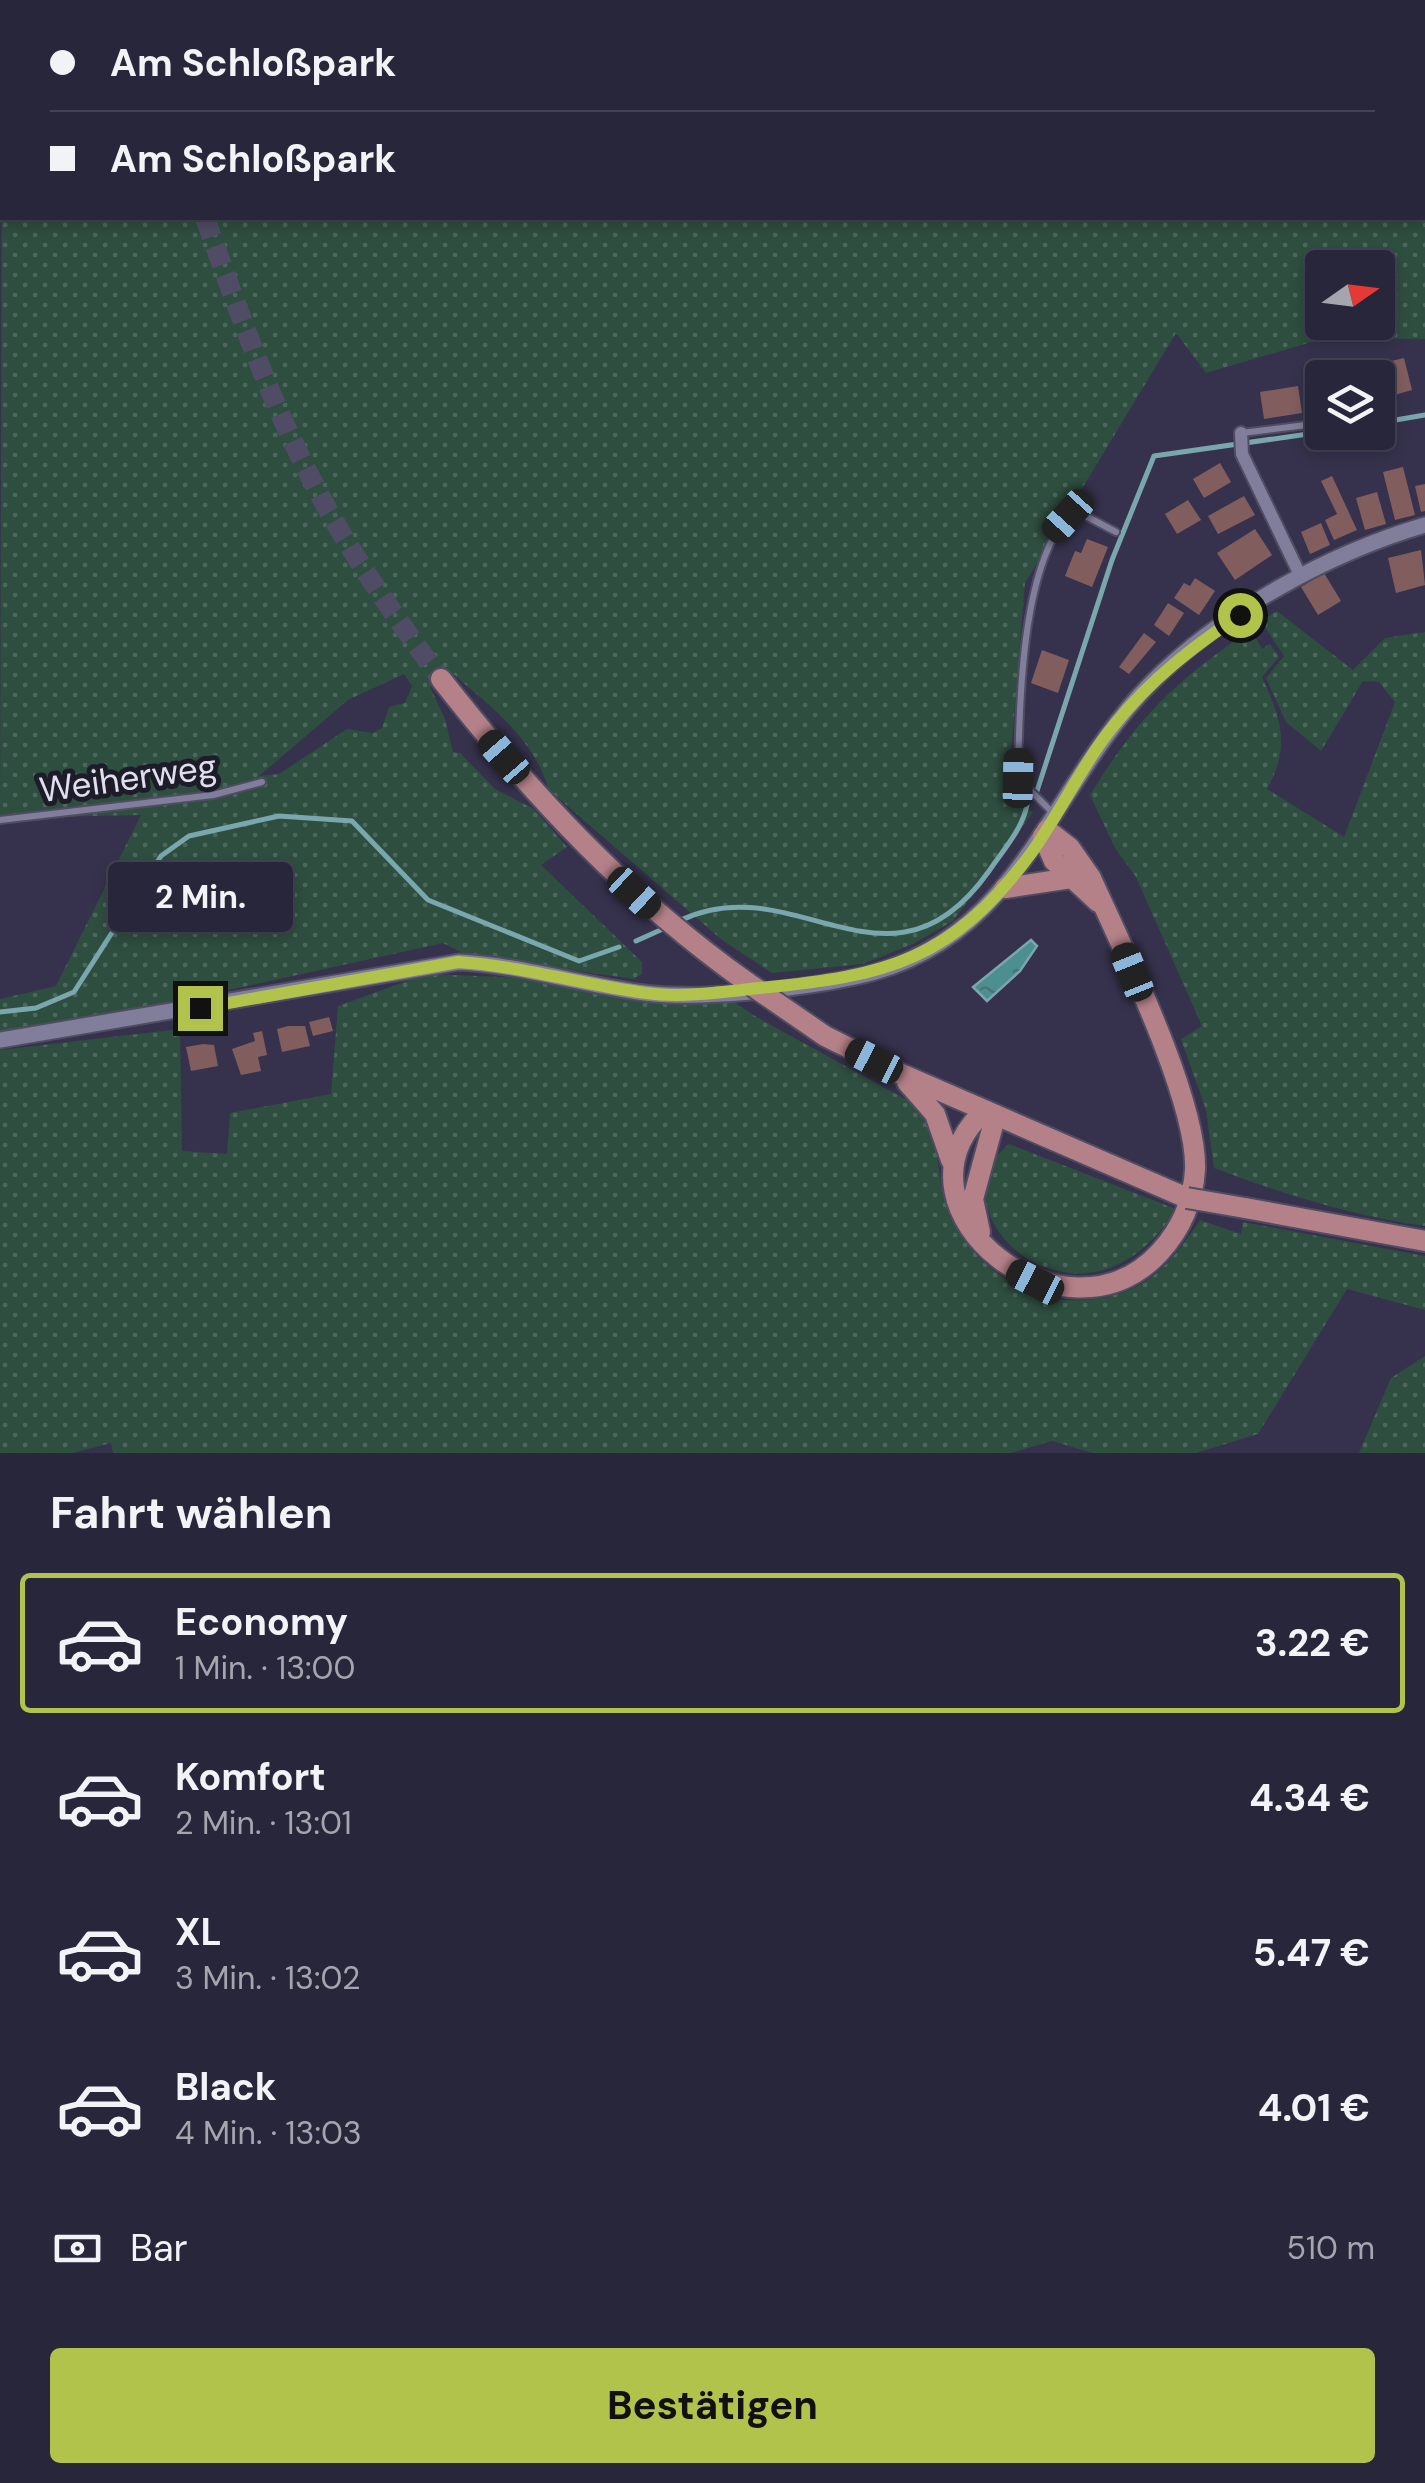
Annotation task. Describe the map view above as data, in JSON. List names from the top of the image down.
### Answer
{
  "streets": {
    "lane": ["Weiherweg"]
  },
  "north": "right",
  "page": {
    "banner": ["Am Schloßpark", "Am Schloßpark"],
    "bubble": "2 Min.",
    "heading": "Fahrt wählen",
    "list": [
      {
        "name": "Economy",
        "note": "1 Min. · 13:00",
        "value": "3.22 €"
      },
      {
        "name": "Komfort",
        "note": "2 Min. · 13:01",
        "value": "4.34 €"
      },
      {
        "name": "XL",
        "note": "3 Min. · 13:02",
        "value": "5.47 €"
      },
      {
        "name": "Black",
        "note": "4 Min. · 13:03",
        "value": "4.01 €"
      }
    ],
    "pay": ["Bar", "510 m"],
    "buttons": "Bestätigen"
  }
}
